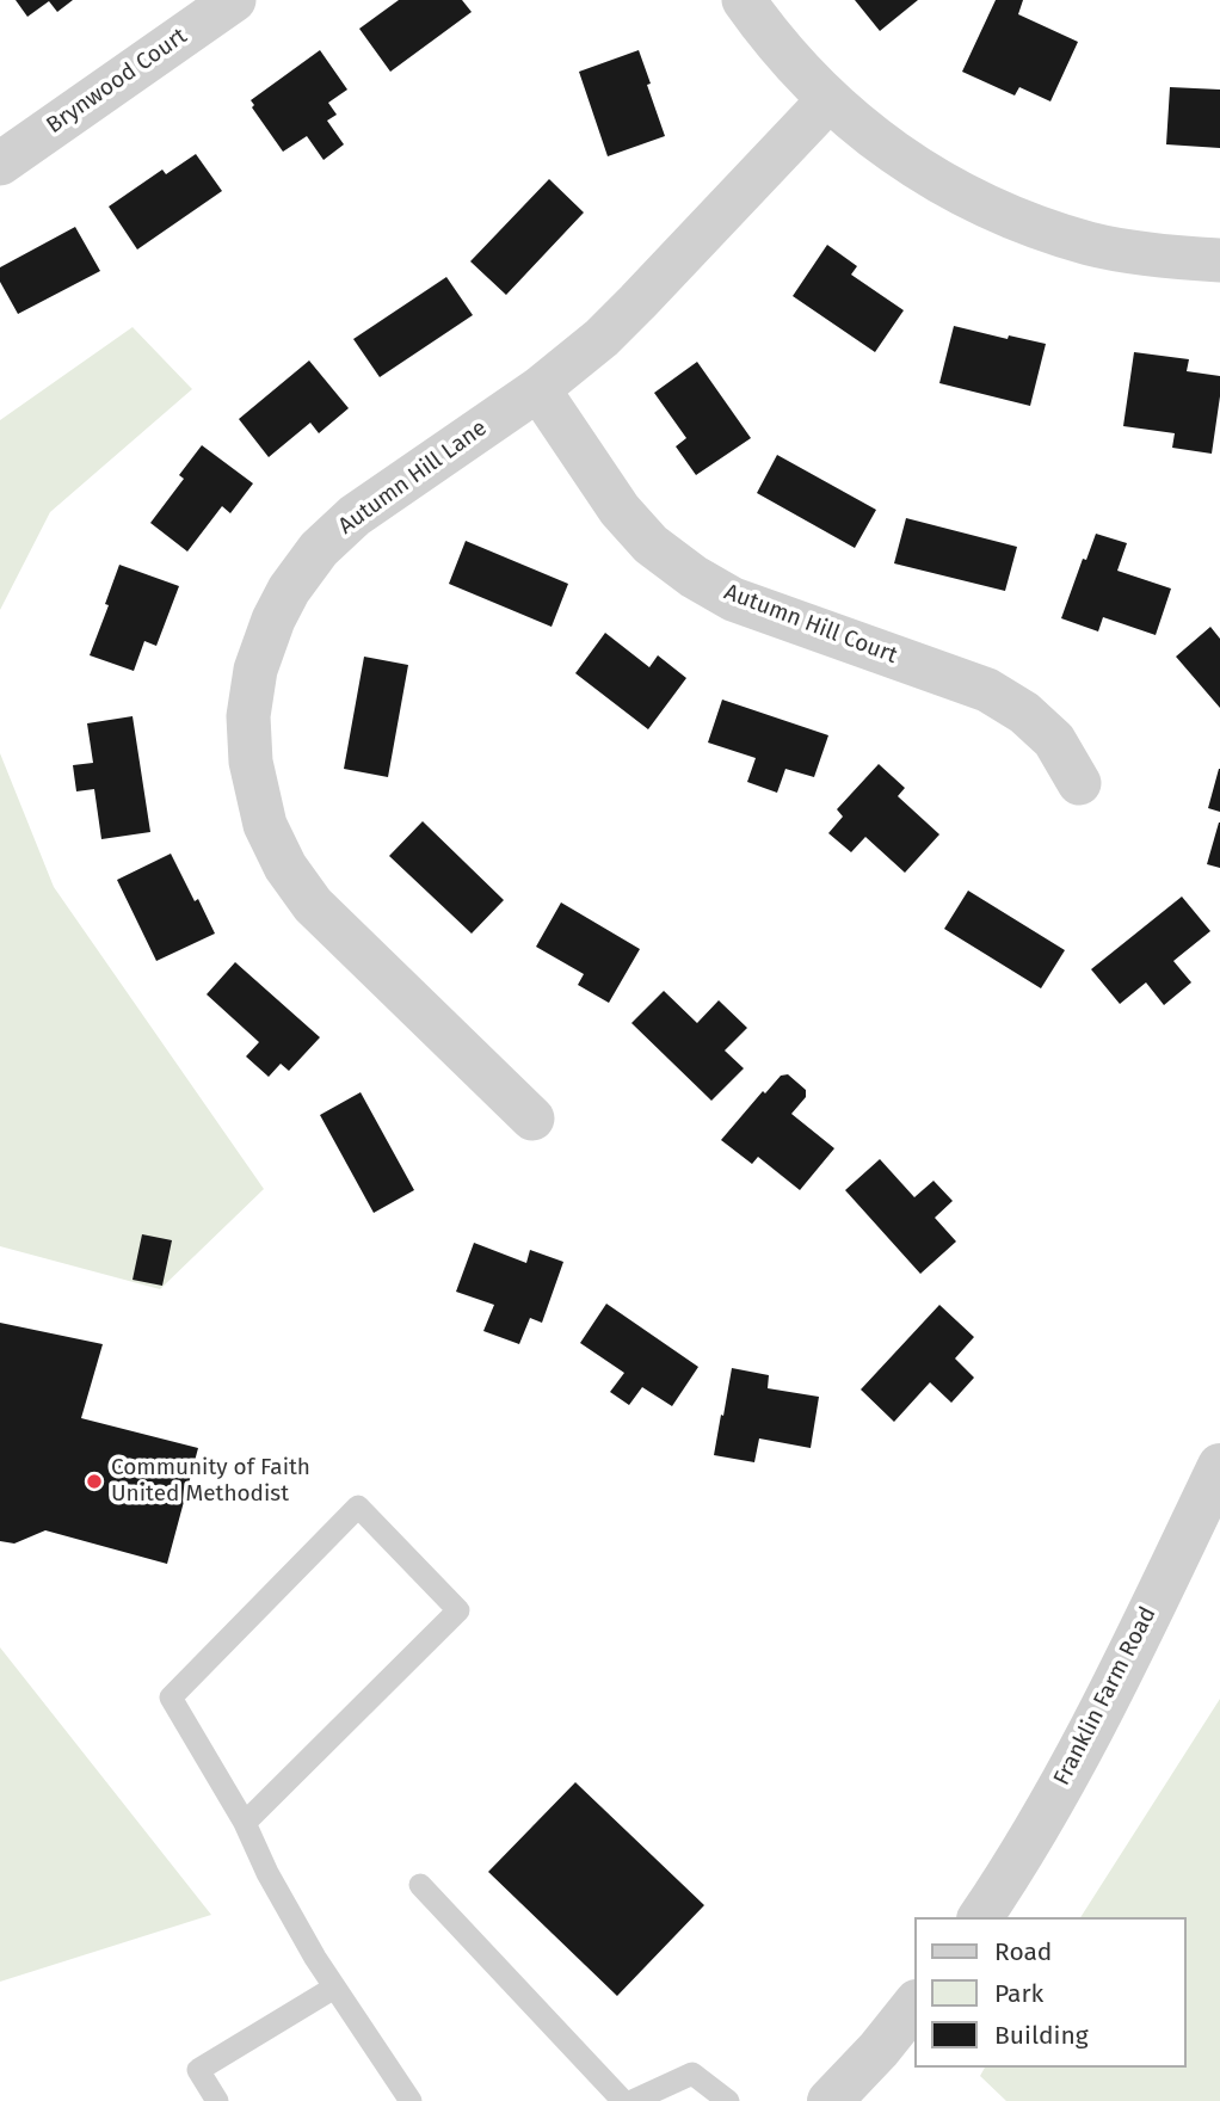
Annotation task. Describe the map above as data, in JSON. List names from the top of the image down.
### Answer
{
  "streets": {
    "street": [
      "Brynwood Court",
      "Autumn Hill Lane",
      "Autumn Hill Court",
      "Franklin Farm Road"
    ]
  },
  "crossings": [
    ["Autumn Hill Lane", "Autumn Hill Court"]
  ],
  "places": ["Community of Faith United Methodist"],
  "legend": ["Road", "Park", "Building"]
}
